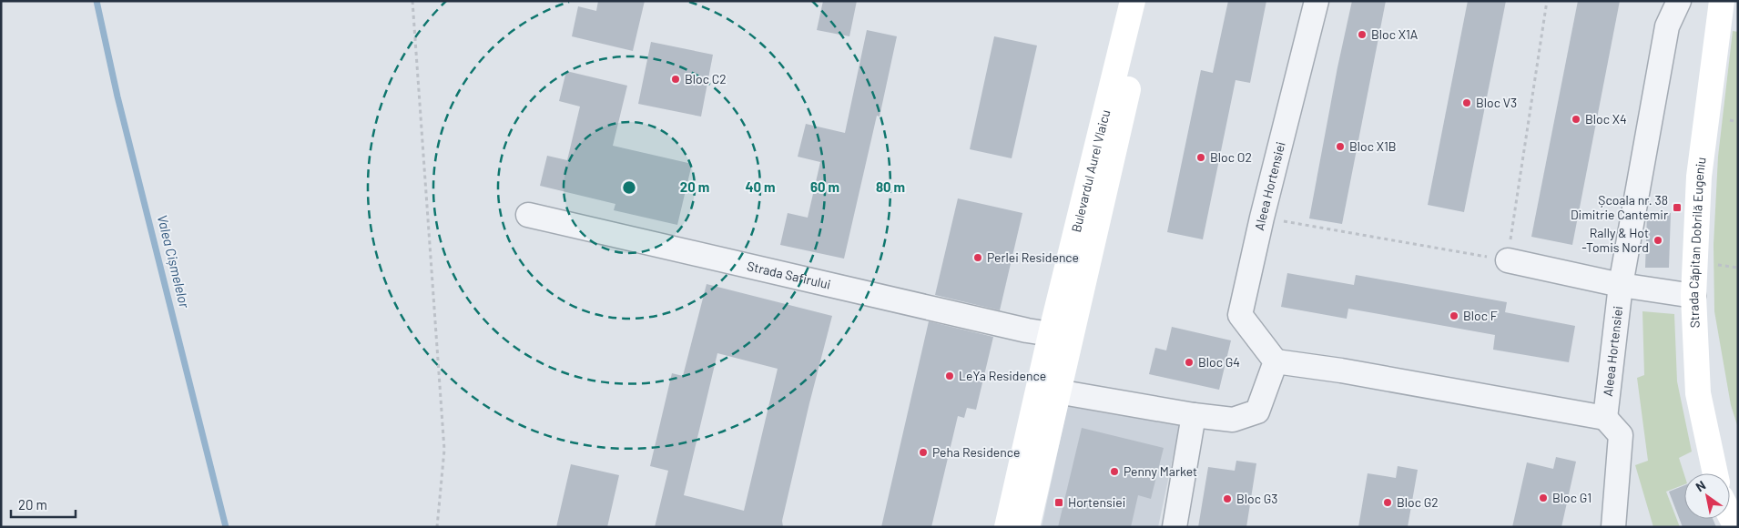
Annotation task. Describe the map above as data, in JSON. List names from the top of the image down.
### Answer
{
  "streets": {
    "main road": ["Bulevardul Aurel Vlaicu", "Strada Căpitan Dobrilă Eugeniu"],
    "street": ["Aleea Hortensiei", "Strada Safirului"]
  },
  "crossings": [
    ["Bulevardul Aurel Vlaicu", "Strada Safirului"]
  ],
  "water": ["Valea Cișmelelor"],
  "places": {
    "other": [
      "Bloc X1A",
      "Bloc C2",
      "Bloc V3",
      "Bloc X4",
      "Bloc X1B",
      "Bloc O2",
      "Rally & Hot -Tomis Nord",
      "Perlei Residence",
      "Bloc F",
      "Bloc G4",
      "LeYa Residence",
      "Peha Residence",
      "Penny Market",
      "Bloc G1",
      "Bloc G3",
      "Bloc G2"
    ],
    "transit": ["Școala nr. 38 Dimitrie Cantemir", "Hortensiei"]
  },
  "scale_bar": "20 m",
  "north": "top left",
  "rings": [
    "20 m",
    "40 m",
    "60 m",
    "80 m"
  ]
}
